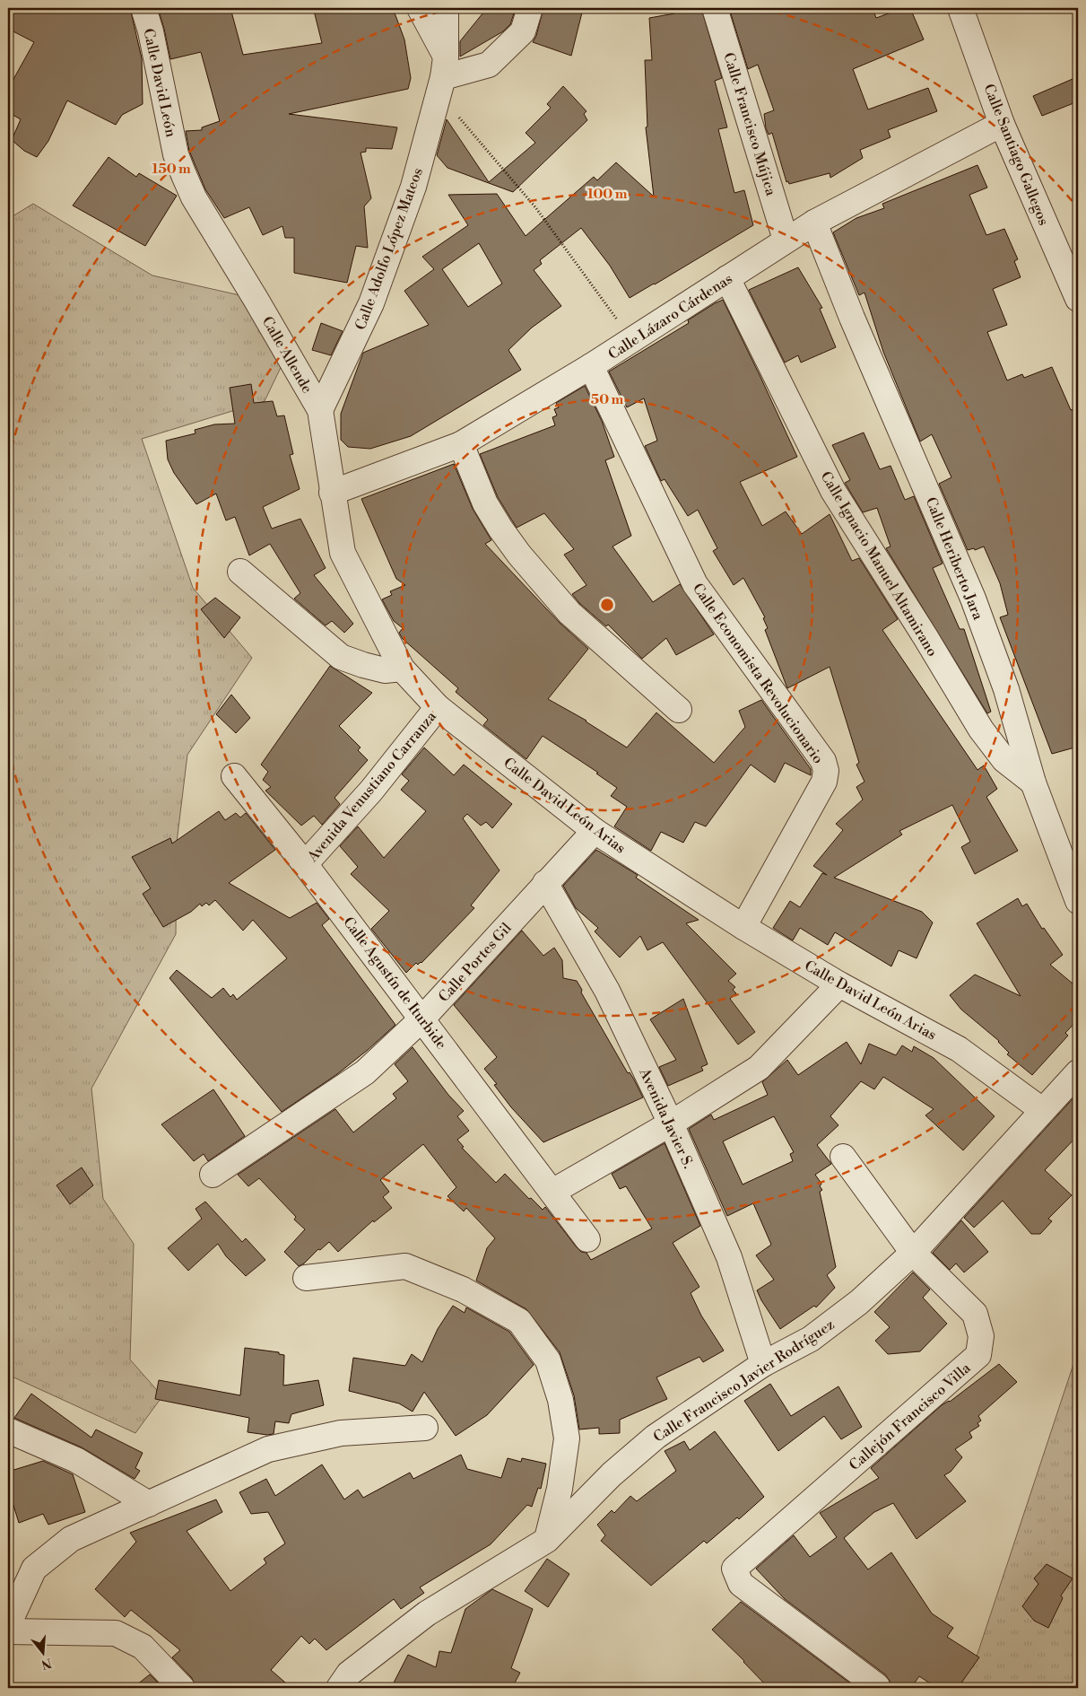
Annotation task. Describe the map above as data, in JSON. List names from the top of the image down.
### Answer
{
  "streets": {
    "street": [
      "Calle David León",
      "Calle Francisco Mújica",
      "Calle Santiago Gallegos",
      "Calle Adolfo López Mateos",
      "Calle Lázaro Cárdenas",
      "Calle Allende",
      "Calle Heriberto Jara",
      "Calle Ignacio Manuel Altamirano",
      "Calle Economista Revolucionario",
      "Avenida Venustiano Carranza",
      "Calle David León Arias",
      "Calle Portes Gil",
      "Calle Agustín de Iturbide",
      "Avenida Javier S.",
      "Calle Francisco Javier Rodríguez",
      "Callejón Francisco Villa"
    ]
  },
  "crossings": [
    ["Calle David León", "Calle Allende"],
    ["Calle Francisco Mújica", "Calle Lázaro Cárdenas"],
    ["Calle Santiago Gallegos", "Calle Lázaro Cárdenas"],
    ["Calle Adolfo López Mateos", "Calle Allende"],
    ["Calle Adolfo López Mateos", "Calle David León Arias"],
    ["Calle Lázaro Cárdenas", "Calle Heriberto Jara"],
    ["Calle Lázaro Cárdenas", "Calle Ignacio Manuel Altamirano"],
    ["Calle Lázaro Cárdenas", "Calle Economista Revolucionario"],
    ["Calle Lázaro Cárdenas", "Calle David León Arias"],
    ["Calle Allende", "Calle David León Arias"],
    ["Calle Heriberto Jara", "Calle Ignacio Manuel Altamirano"],
    ["Calle Economista Revolucionario", "Calle David León Arias"],
    ["Avenida Venustiano Carranza", "Calle David León Arias"],
    ["Avenida Venustiano Carranza", "Calle Agustín de Iturbide"],
    ["Calle David León Arias", "Calle Portes Gil"],
    ["Calle David León Arias", "Calle Francisco Javier Rodríguez"],
    ["Calle Portes Gil", "Calle Agustín de Iturbide"],
    ["Calle Portes Gil", "Avenida Javier S."],
    ["Avenida Javier S.", "Calle Francisco Javier Rodríguez"],
    ["Calle Francisco Javier Rodríguez", "Callejón Francisco Villa"]
  ],
  "north": "bottom",
  "rings": ["150 m", "100 m", "50 m"]
}
